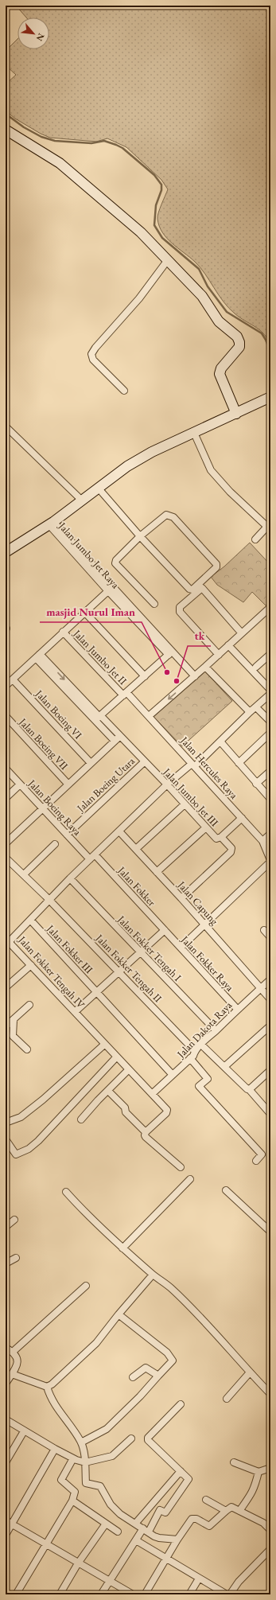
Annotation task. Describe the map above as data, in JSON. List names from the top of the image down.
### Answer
{
  "streets": {
    "street": [
      "Jalan Jumbo Jet Raya",
      "Jalan Jumbo Jet II",
      "Jalan Boeing VI",
      "Jalan Boeing VII",
      "Jalan Hercules Raya",
      "Jalan Boeing Utara",
      "Jalan Jumbo Jet III",
      "Jalan Boeing Raya",
      "Jalan Fokker",
      "Jalan Capung",
      "Jalan Fokker Tengah I",
      "Jalan Fokker III",
      "Jalan Fokker Raya",
      "Jalan Fokker Tengah II",
      "Jalan Fokker Tengah IV",
      "Jalan Dakota Raya"
    ]
  },
  "crossings": [
    ["Jalan Jumbo Jet II", "Jalan Hercules Raya"],
    ["Jalan Hercules Raya", "Jalan Fokker Tengah IV"],
    ["Jalan Boeing Utara", "Jalan Jumbo Jet III"],
    ["Jalan Boeing Utara", "Jalan Boeing Raya"],
    ["Jalan Jumbo Jet III", "Jalan Capung"],
    ["Jalan Jumbo Jet III", "Jalan Fokker Tengah IV"],
    ["Jalan Boeing Raya", "Jalan Fokker"],
    ["Jalan Boeing Raya", "Jalan Fokker Tengah IV"],
    ["Jalan Fokker", "Jalan Fokker Raya"],
    ["Jalan Fokker", "Jalan Fokker Tengah IV"],
    ["Jalan Capung", "Jalan Fokker Tengah IV"],
    ["Jalan Capung", "Jalan Dakota Raya"],
    ["Jalan Fokker Tengah I", "Jalan Fokker Tengah IV"],
    ["Jalan Fokker Tengah I", "Jalan Dakota Raya"],
    ["Jalan Fokker III", "Jalan Fokker Tengah IV"],
    ["Jalan Fokker III", "Jalan Dakota Raya"],
    ["Jalan Fokker Raya", "Jalan Dakota Raya"],
    ["Jalan Fokker Tengah II", "Jalan Fokker Tengah IV"],
    ["Jalan Fokker Tengah II", "Jalan Dakota Raya"],
    ["Jalan Fokker Tengah IV", "Jalan Dakota Raya"]
  ],
  "places": ["masjid Nurul Iman", "tk"],
  "north": "bottom right"
}
